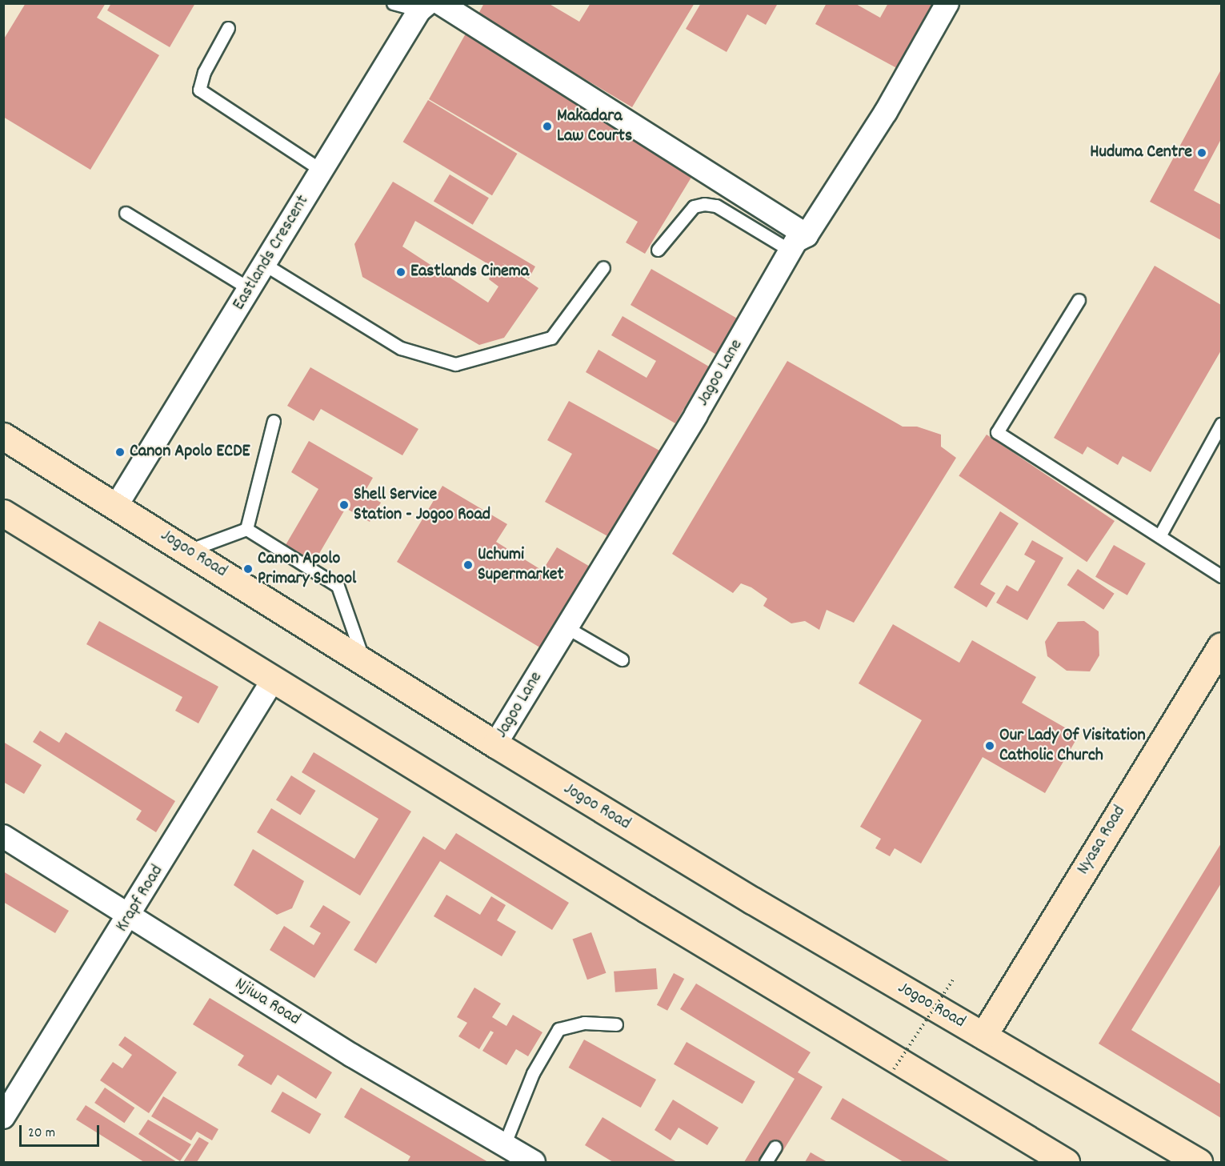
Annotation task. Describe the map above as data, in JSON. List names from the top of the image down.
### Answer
{
  "streets": {
    "main road": ["Jogoo Road", "Nyasa Road"],
    "street": [
      "Eastlands Crescent",
      "Jagoo Lane",
      "Krapf Road",
      "Njiwa Road"
    ]
  },
  "crossings": [
    ["Eastlands Crescent", "Jogoo Road"],
    ["Jagoo Lane", "Jogoo Road"],
    ["Jogoo Road", "Nyasa Road"],
    ["Krapf Road", "Njiwa Road"]
  ],
  "places": [
    "Makadara Law Courts",
    "Huduma Centre",
    "Eastlands Cinema",
    "Canon Apolo ECDE",
    "Shell Service Station - Jogoo Road",
    "Uchumi Supermarket",
    "Canon Apolo Primary School",
    "Our Lady Of Visitation Catholic Church"
  ],
  "scale_bar": "20 m"
}
